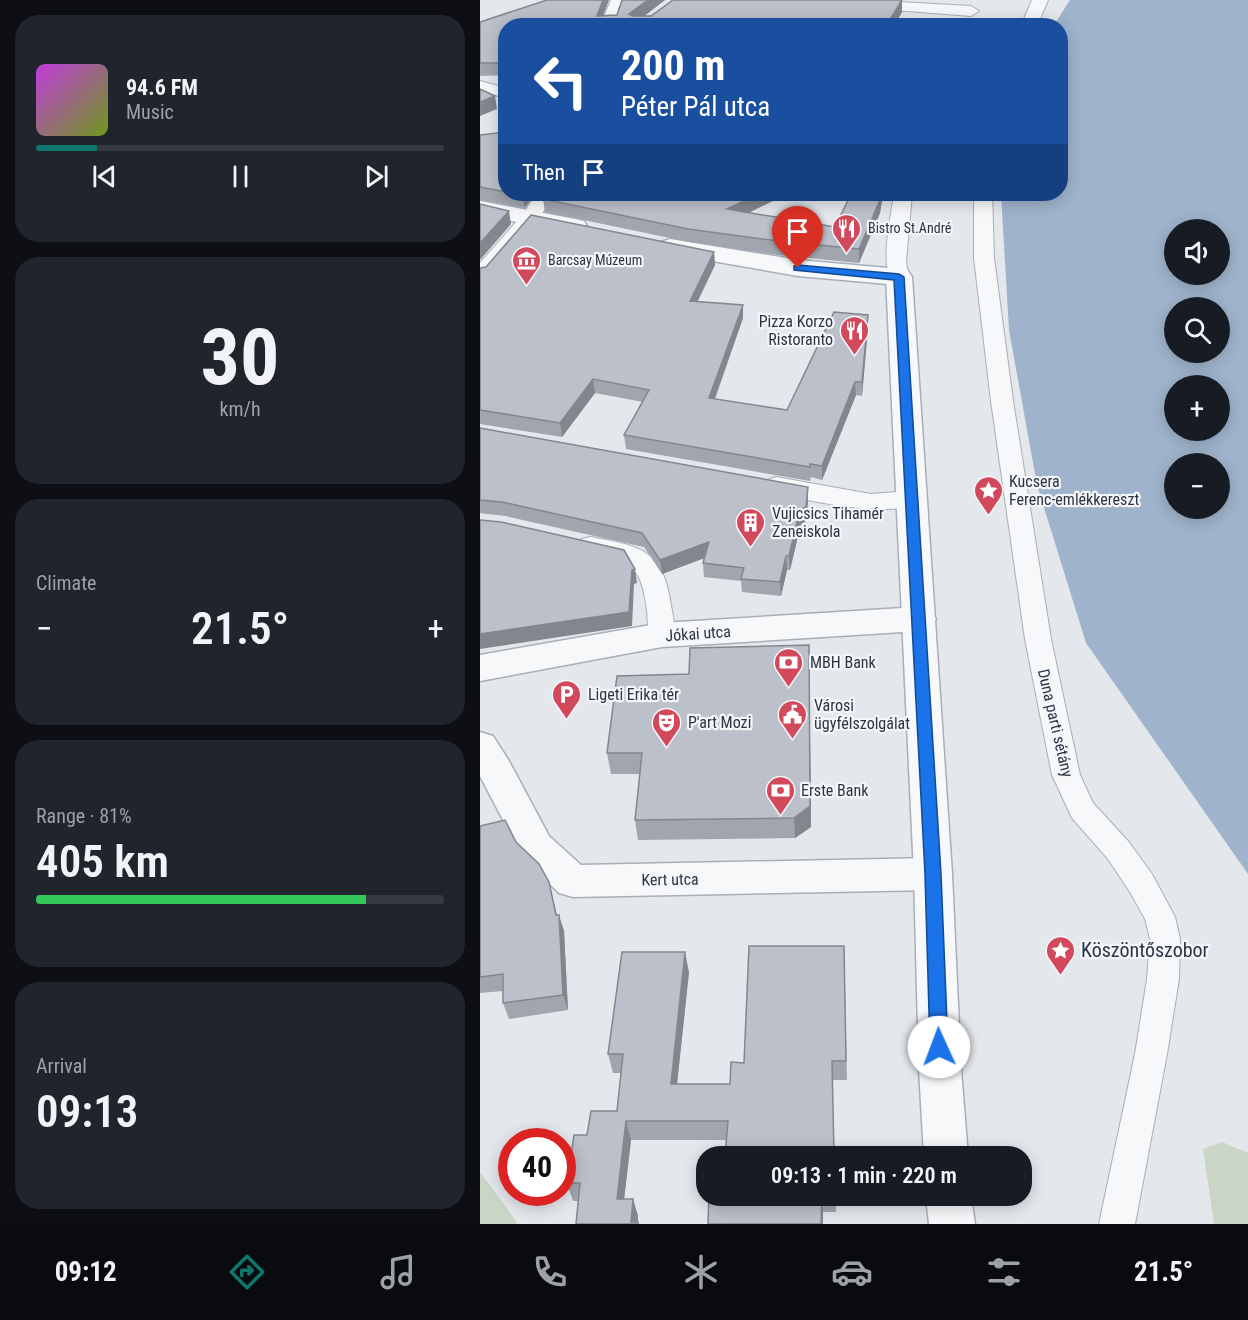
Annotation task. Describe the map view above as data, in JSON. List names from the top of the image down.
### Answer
{
  "streets": {
    "street": ["Jókai utca", "Duna parti sétány", "Kert utca"]
  },
  "places": {
    "restaurant": ["Bistro St.André", "Pizza Korzo Ristoranto"],
    "museum": ["Barcsay Múzeum"],
    "place": ["Kucsera Ferenc-emlékkereszt", "Köszöntőszobor"],
    "building": ["Vujicsics Tihamér Zeneiskola"],
    "bank": ["MBH Bank", "Erste Bank"],
    "parking": ["Ligeti Erika tér"],
    "public building": ["Városi ügyfélszolgálat"],
    "theatre": ["P'art Mozi"]
  },
  "page": {
    "turn": ["200 m", "Péter Pál utca"],
    "song": ["94.6 FM", "Music"],
    "then": "Then",
    "map_buttons": ["+", "−"],
    "tile": [
      ["30", "km/h"],
      "Climate",
      ["Range · 81%", "405 km"],
      ["Arrival", "09:13"]
    ],
    "heat": ["−", "21.5°", "+"],
    "limit": "40",
    "trip": "09:13 · 1 min · 220 m",
    "tabs": ["09:12", "21.5°"]
  }
}
